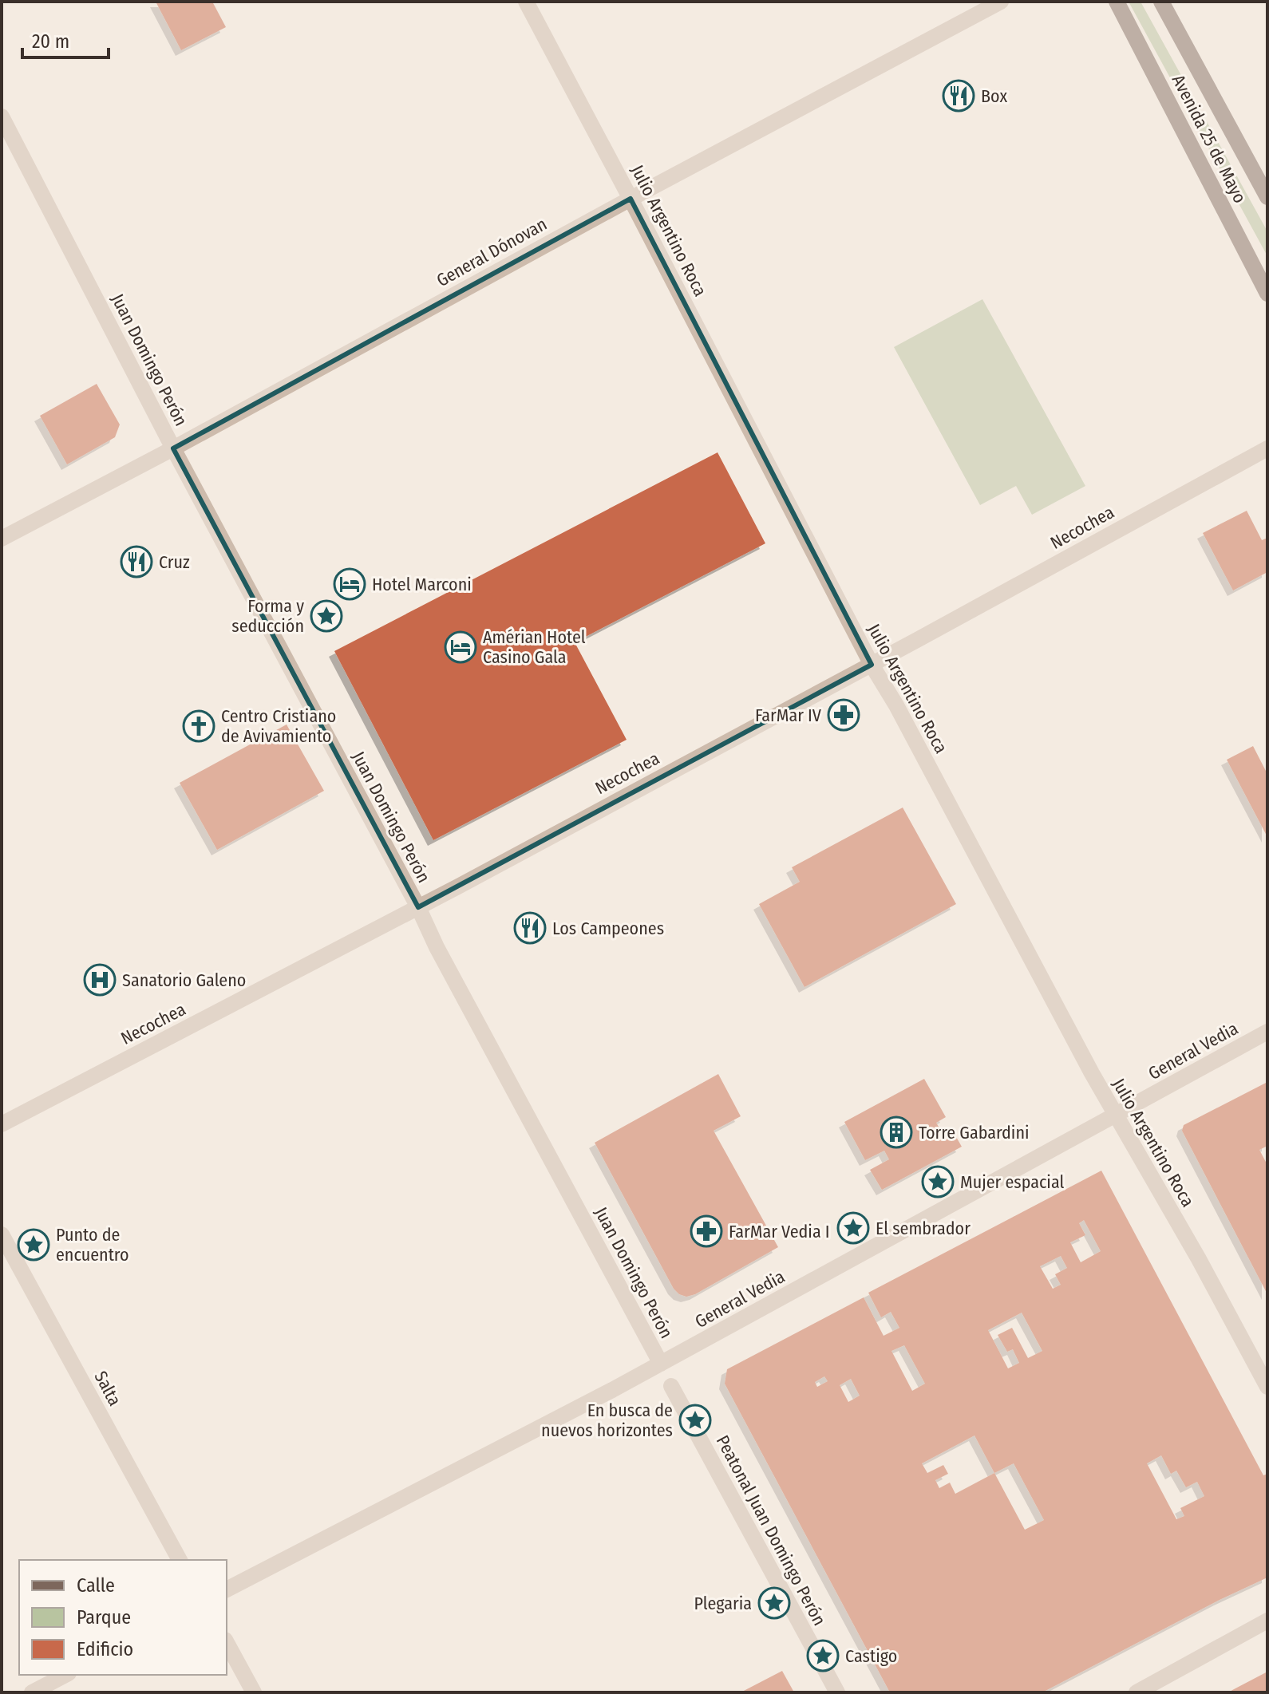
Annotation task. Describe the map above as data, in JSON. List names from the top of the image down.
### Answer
{
  "streets": {
    "main road": ["Avenida 25 de Mayo"],
    "street": [
      "Julio Argentino Roca",
      "General Dónovan",
      "Juan Domingo Perón",
      "Necochea",
      "General Vedia",
      "Salta",
      "Peatonal Juan Domingo Perón"
    ]
  },
  "crossings": [
    ["Julio Argentino Roca", "General Dónovan"],
    ["Julio Argentino Roca", "Necochea"],
    ["Julio Argentino Roca", "General Vedia"],
    ["General Dónovan", "Juan Domingo Perón"],
    ["Juan Domingo Perón", "Necochea"],
    ["Juan Domingo Perón", "General Vedia"]
  ],
  "places": {
    "restaurant": ["Box", "Cruz", "Los Campeones"],
    "hotel": ["Hotel Marconi", "Amérian Hotel Casino Gala"],
    "place": [
      "Forma y seducción",
      "Mujer espacial",
      "El sembrador",
      "Punto de encuentro",
      "En busca de nuevos horizontes",
      "Plegaria",
      "Castigo"
    ],
    "pharmacy": ["FarMar IV", "FarMar Vedia I"],
    "church": ["Centro Cristiano de Avivamiento"],
    "hospital": ["Sanatorio Galeno"],
    "building": ["Torre Gabardini"]
  },
  "legend": ["Calle", "Parque", "Edificio"],
  "scale_bar": "20 m"
}
